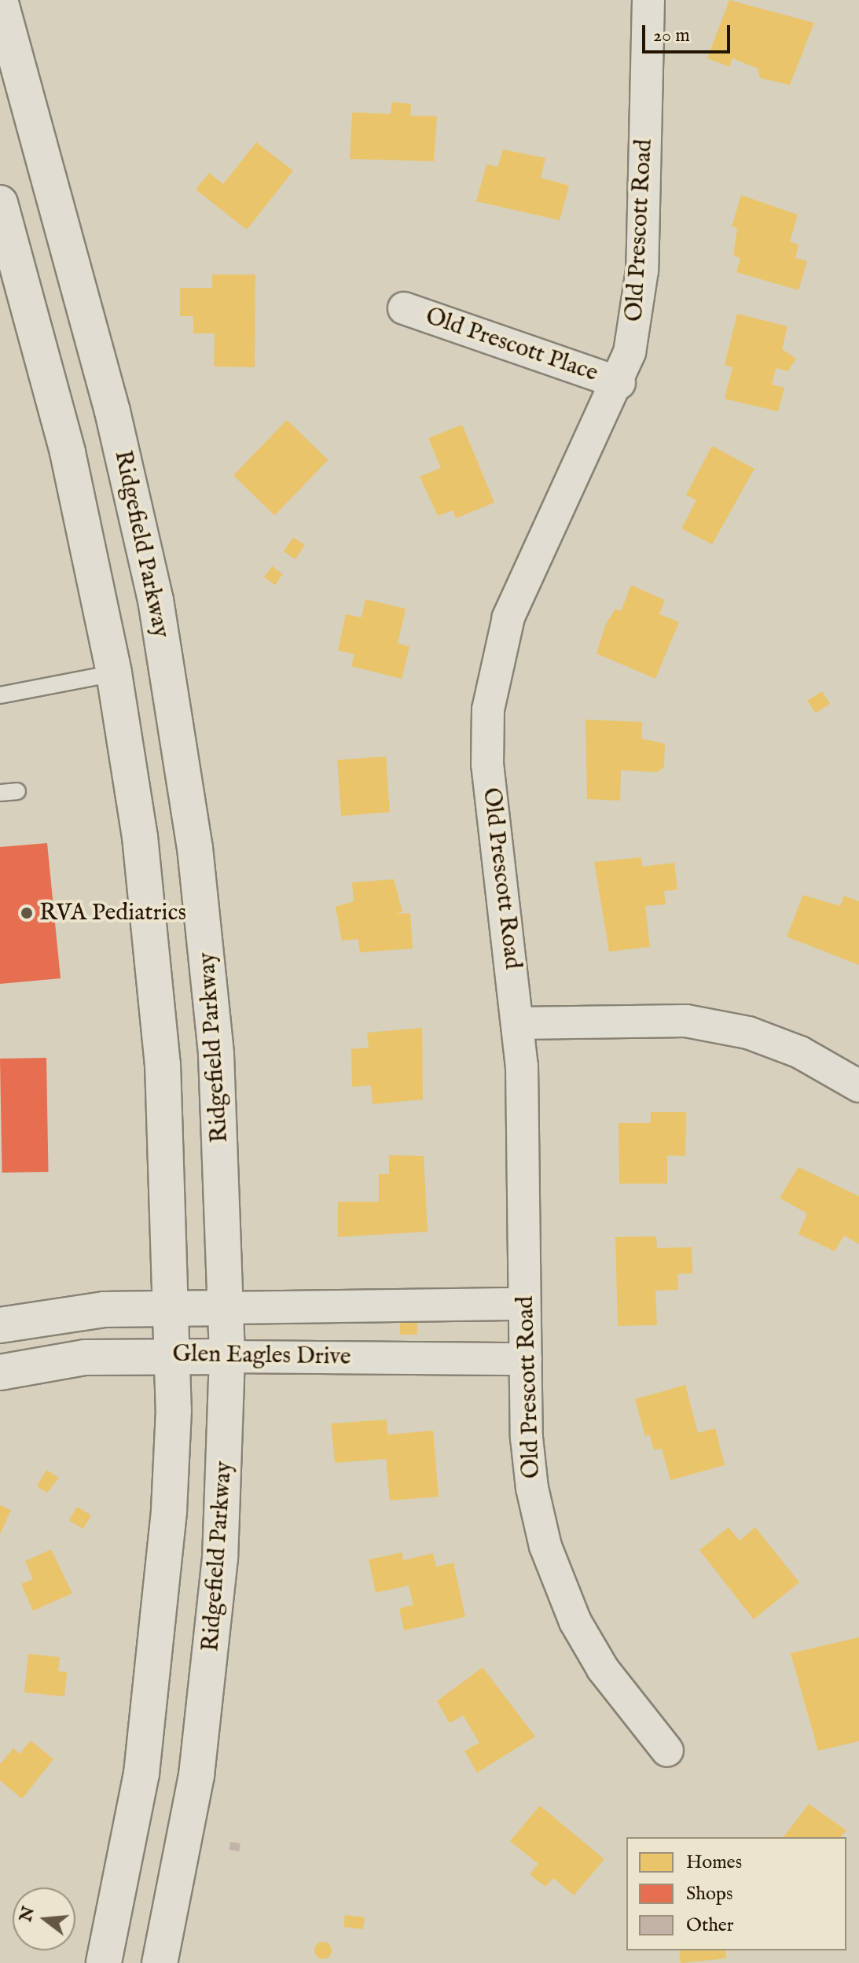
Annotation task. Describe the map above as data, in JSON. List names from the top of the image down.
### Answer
{
  "streets": {
    "main road": ["Ridgefield Parkway", "Glen Eagles Drive"],
    "street": ["Old Prescott Road", "Old Prescott Place"]
  },
  "crossings": [
    ["Old Prescott Road", "Old Prescott Place"],
    ["Old Prescott Road", "Glen Eagles Drive"],
    ["Ridgefield Parkway", "Glen Eagles Drive"]
  ],
  "places": ["RVA Pediatrics"],
  "legend": ["Homes", "Shops", "Other"],
  "scale_bar": "20 m",
  "north": "left"
}
